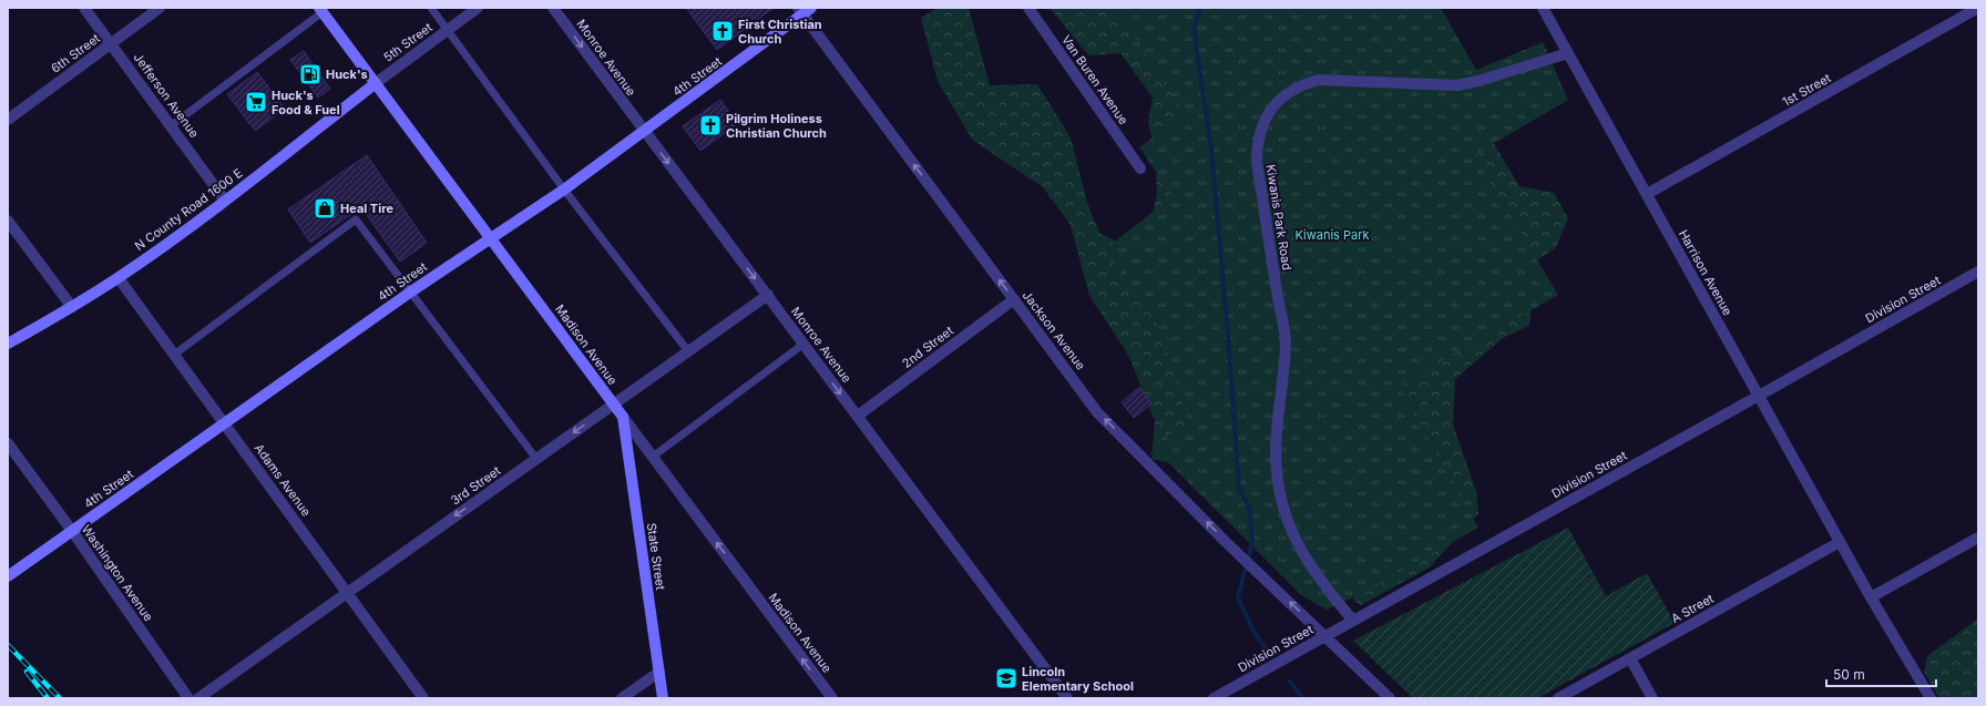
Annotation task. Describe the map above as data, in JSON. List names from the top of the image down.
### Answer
{
  "streets": {
    "street": [
      "5th Street",
      "6th Street",
      "Monroe Avenue",
      "4th Street",
      "Van Buren Avenue",
      "1st Street",
      "Jefferson Avenue",
      "N County Road 1600 E",
      "Kiwanis Park Road",
      "Harrison Avenue",
      "Division Street",
      "Jackson Avenue",
      "Madison Avenue",
      "2nd Street",
      "Adams Avenue",
      "3rd Street",
      "State Street",
      "Washington Avenue",
      "A Street"
    ]
  },
  "crossings": [
    ["5th Street", "N County Road 1600 E"],
    ["5th Street", "Madison Avenue"],
    ["6th Street", "Jefferson Avenue"],
    ["Monroe Avenue", "4th Street"],
    ["Monroe Avenue", "2nd Street"],
    ["Monroe Avenue", "3rd Street"],
    ["4th Street", "Jackson Avenue"],
    ["4th Street", "Madison Avenue"],
    ["4th Street", "Adams Avenue"],
    ["4th Street", "Washington Avenue"],
    ["1st Street", "Harrison Avenue"],
    ["Jefferson Avenue", "N County Road 1600 E"],
    ["N County Road 1600 E", "Madison Avenue"],
    ["N County Road 1600 E", "Adams Avenue"],
    ["Kiwanis Park Road", "Harrison Avenue"],
    ["Kiwanis Park Road", "Division Street"],
    ["Harrison Avenue", "Division Street"],
    ["Harrison Avenue", "A Street"],
    ["Division Street", "Jackson Avenue"],
    ["Jackson Avenue", "2nd Street"],
    ["Madison Avenue", "3rd Street"],
    ["Madison Avenue", "State Street"],
    ["Adams Avenue", "3rd Street"]
  ],
  "one_way": [
    "Monroe Avenue",
    "Jackson Avenue",
    "Madison Avenue",
    "3rd Street"
  ],
  "parks": ["Kiwanis Park"],
  "places": {
    "church": ["First Christian Church", "Pilgrim Holiness Christian Church"],
    "fuel station": ["Huck's"],
    "supermarket": ["Huck's Food & Fuel"],
    "shop": ["Heal Tire"],
    "school or university": ["Lincoln Elementary School"]
  },
  "scale_bar": "50 m"
}
